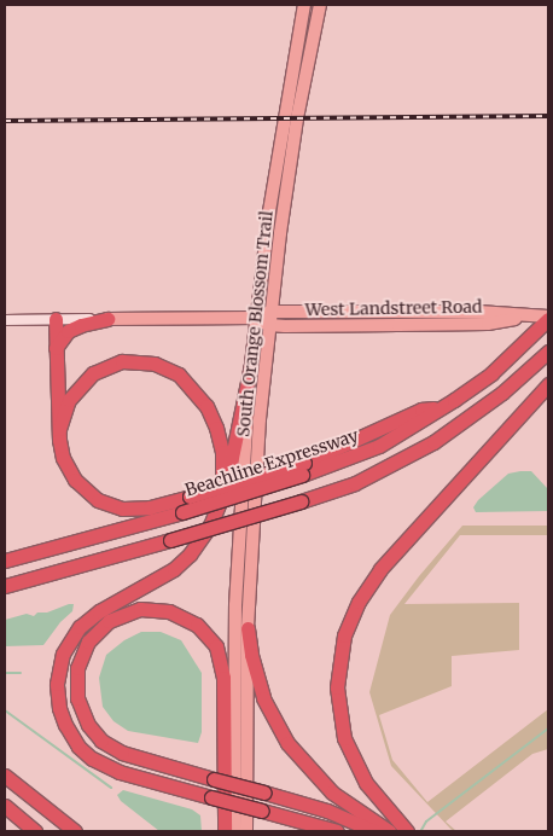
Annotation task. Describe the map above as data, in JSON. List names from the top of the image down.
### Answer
{
  "streets": {
    "highway": ["Beachline Expressway"],
    "main road": ["West Landstreet Road", "South Orange Blossom Trail"]
  },
  "crossings": [
    ["West Landstreet Road", "South Orange Blossom Trail"],
    ["West Landstreet Road", "Beachline Expressway"]
  ]
}
